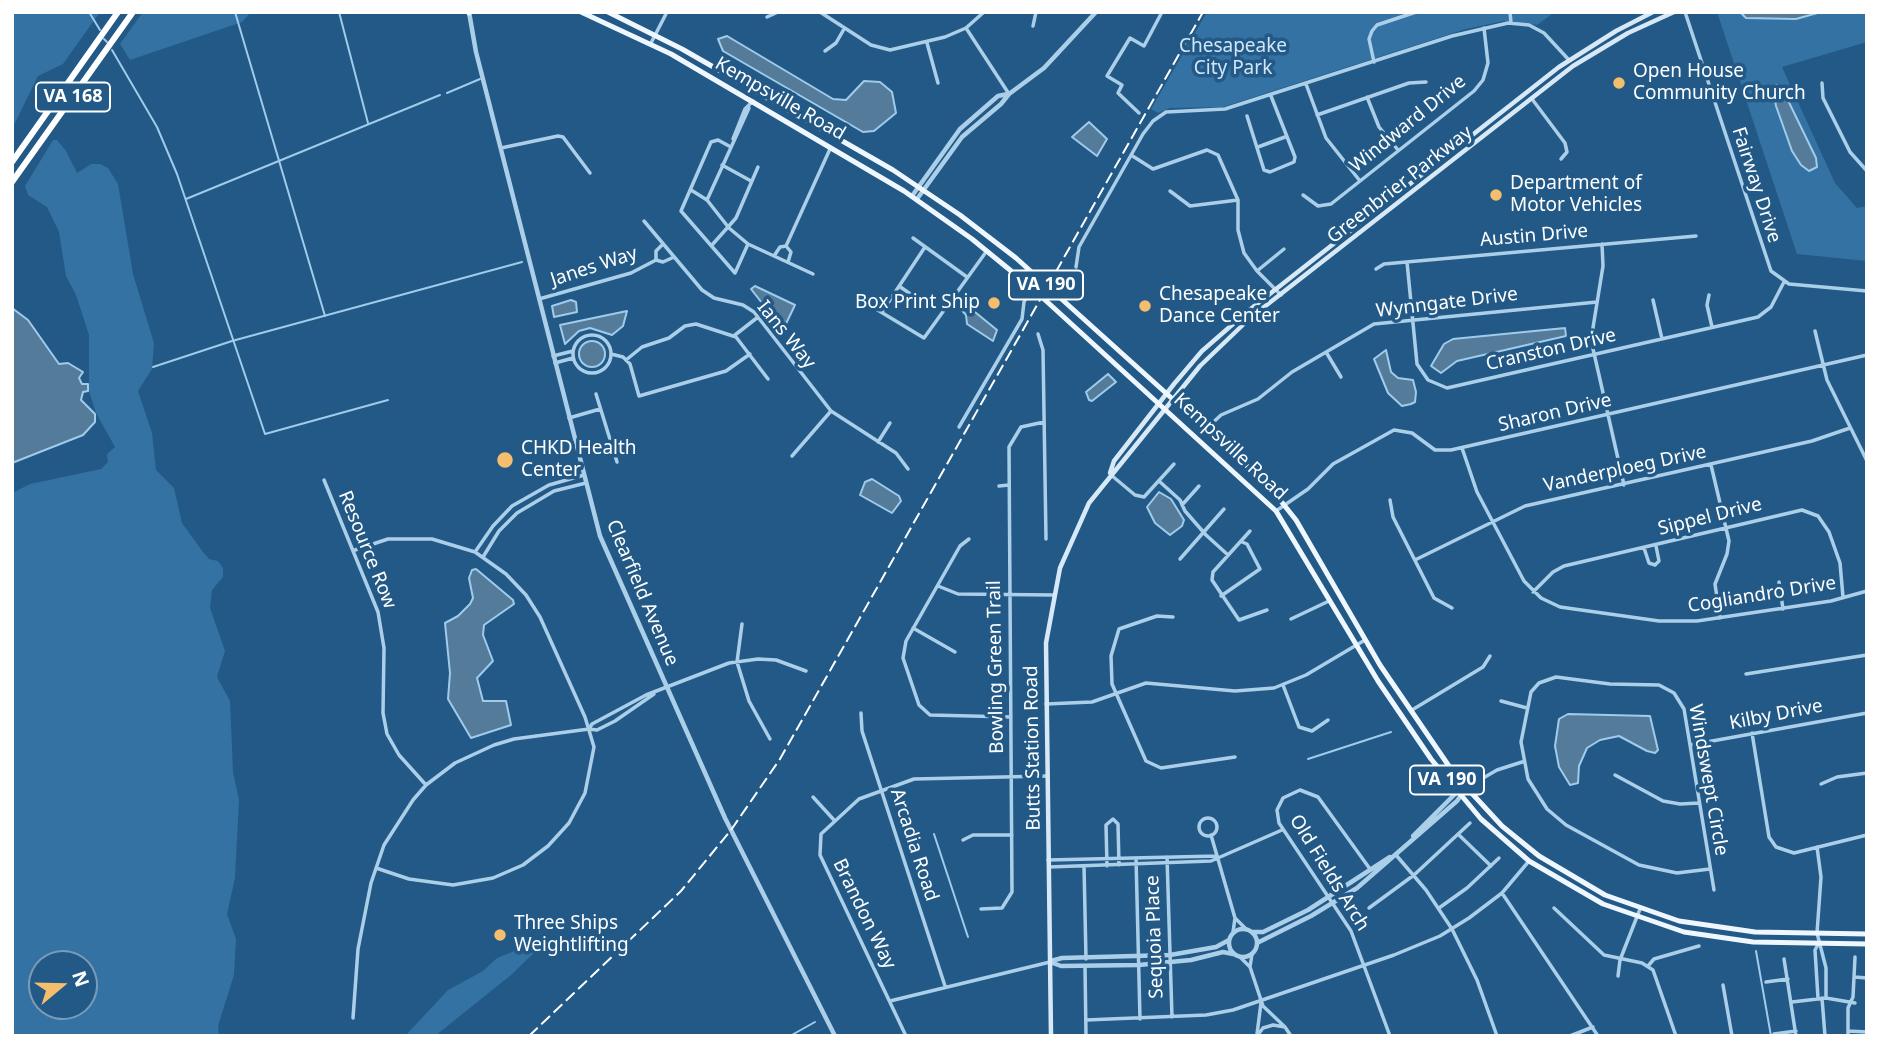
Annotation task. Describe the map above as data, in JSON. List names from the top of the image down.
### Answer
{
  "streets": {
    "highway": ["VA 168"],
    "main road": [
      "Kempsville Road",
      "Greenbrier Parkway",
      "VA 190",
      "Butts Station Road"
    ],
    "street": [
      "Windward Drive",
      "Fairway Drive",
      "Austin Drive",
      "Janes Way",
      "Wynngate Drive",
      "Ians Way",
      "Cranston Drive",
      "Sharon Drive",
      "Vanderploeg Drive",
      "Sippel Drive",
      "Resource Row",
      "Clearfield Avenue",
      "Cogliandro Drive",
      "Bowling Green Trail",
      "Kilby Drive",
      "Windswept Circle",
      "Arcadia Road",
      "Old Fields Arch",
      "Brandon Way",
      "Sequoia Place"
    ]
  },
  "crossings": [
    ["Kempsville Road", "Greenbrier Parkway"],
    ["Kempsville Road", "Wynngate Drive"],
    ["Kempsville Road", "Sharon Drive"],
    ["Kempsville Road", "Butts Station Road"],
    ["Greenbrier Parkway", "Butts Station Road"],
    ["Fairway Drive", "Cranston Drive"],
    ["Austin Drive", "Cranston Drive"],
    ["Janes Way", "Ians Way"],
    ["Janes Way", "Clearfield Avenue"],
    ["Wynngate Drive", "Cranston Drive"],
    ["Sippel Drive", "Cogliandro Drive"],
    ["Bowling Green Trail", "Brandon Way"],
    ["Kilby Drive", "Windswept Circle"],
    ["Butts Station Road", "Brandon Way"],
    ["Arcadia Road", "Brandon Way"]
  ],
  "parks": ["Chesapeake City Park"],
  "places": [
    "Open House Community Church",
    "Department of Motor Vehicles",
    "Box Print Ship",
    "Chesapeake Dance Center",
    "CHKD Health Center",
    "Three Ships Weightlifting"
  ],
  "north": "right"
}
